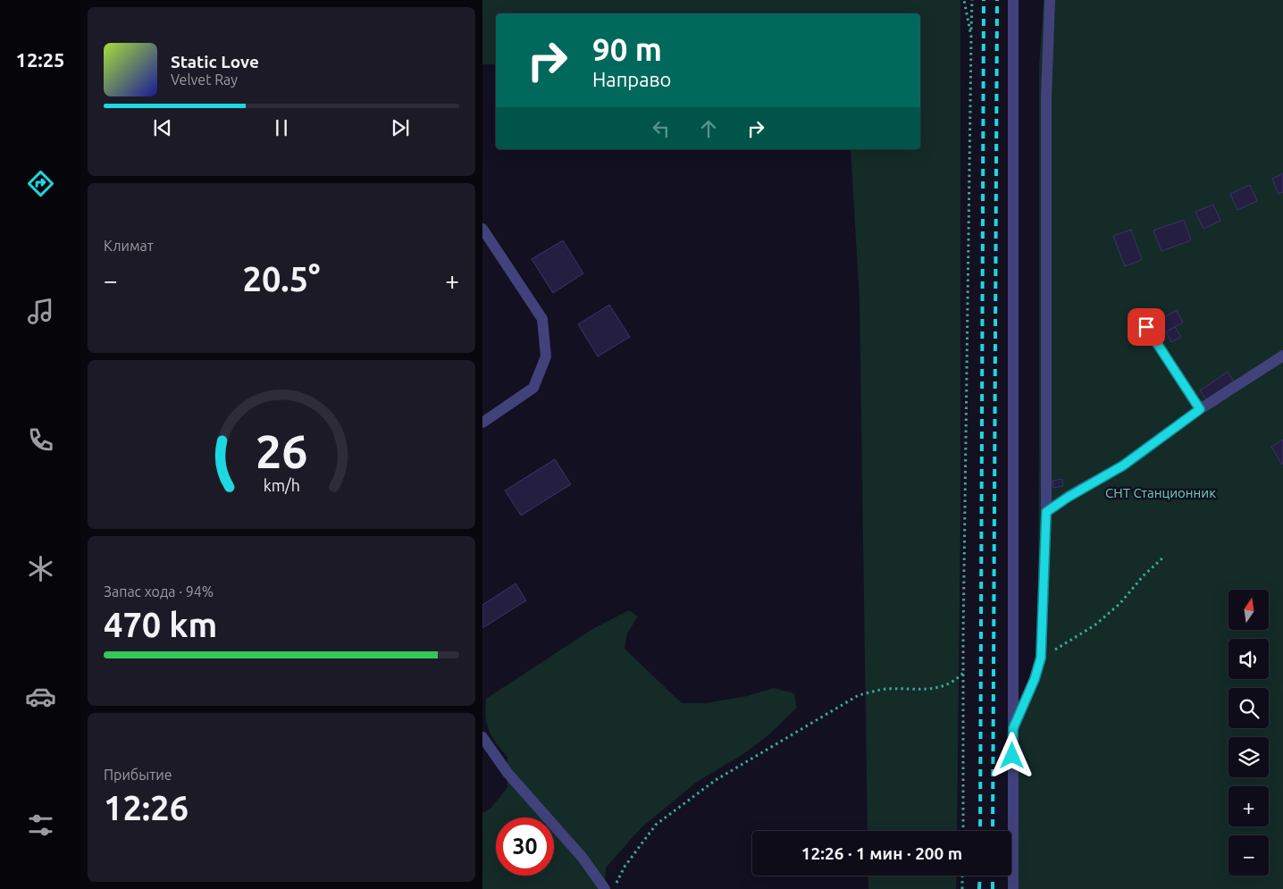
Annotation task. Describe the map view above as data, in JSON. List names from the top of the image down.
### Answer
{
  "parks": ["СНТ Станционник"],
  "north": "top",
  "page": {
    "tabs": "12:25",
    "turn": ["90 m", "Направо"],
    "song": ["Static Love", "Velvet Ray"],
    "tile": [
      "Климат",
      ["Запас хода · 94%", "470 km"],
      ["Прибытие", "12:26"]
    ],
    "heat": ["−", "20.5°", "+"],
    "map_buttons": ["+", "−"],
    "limit": "30",
    "trip": "12:26 · 1 мин · 200 m",
    "gauge": ["26", "km/h"]
  }
}
